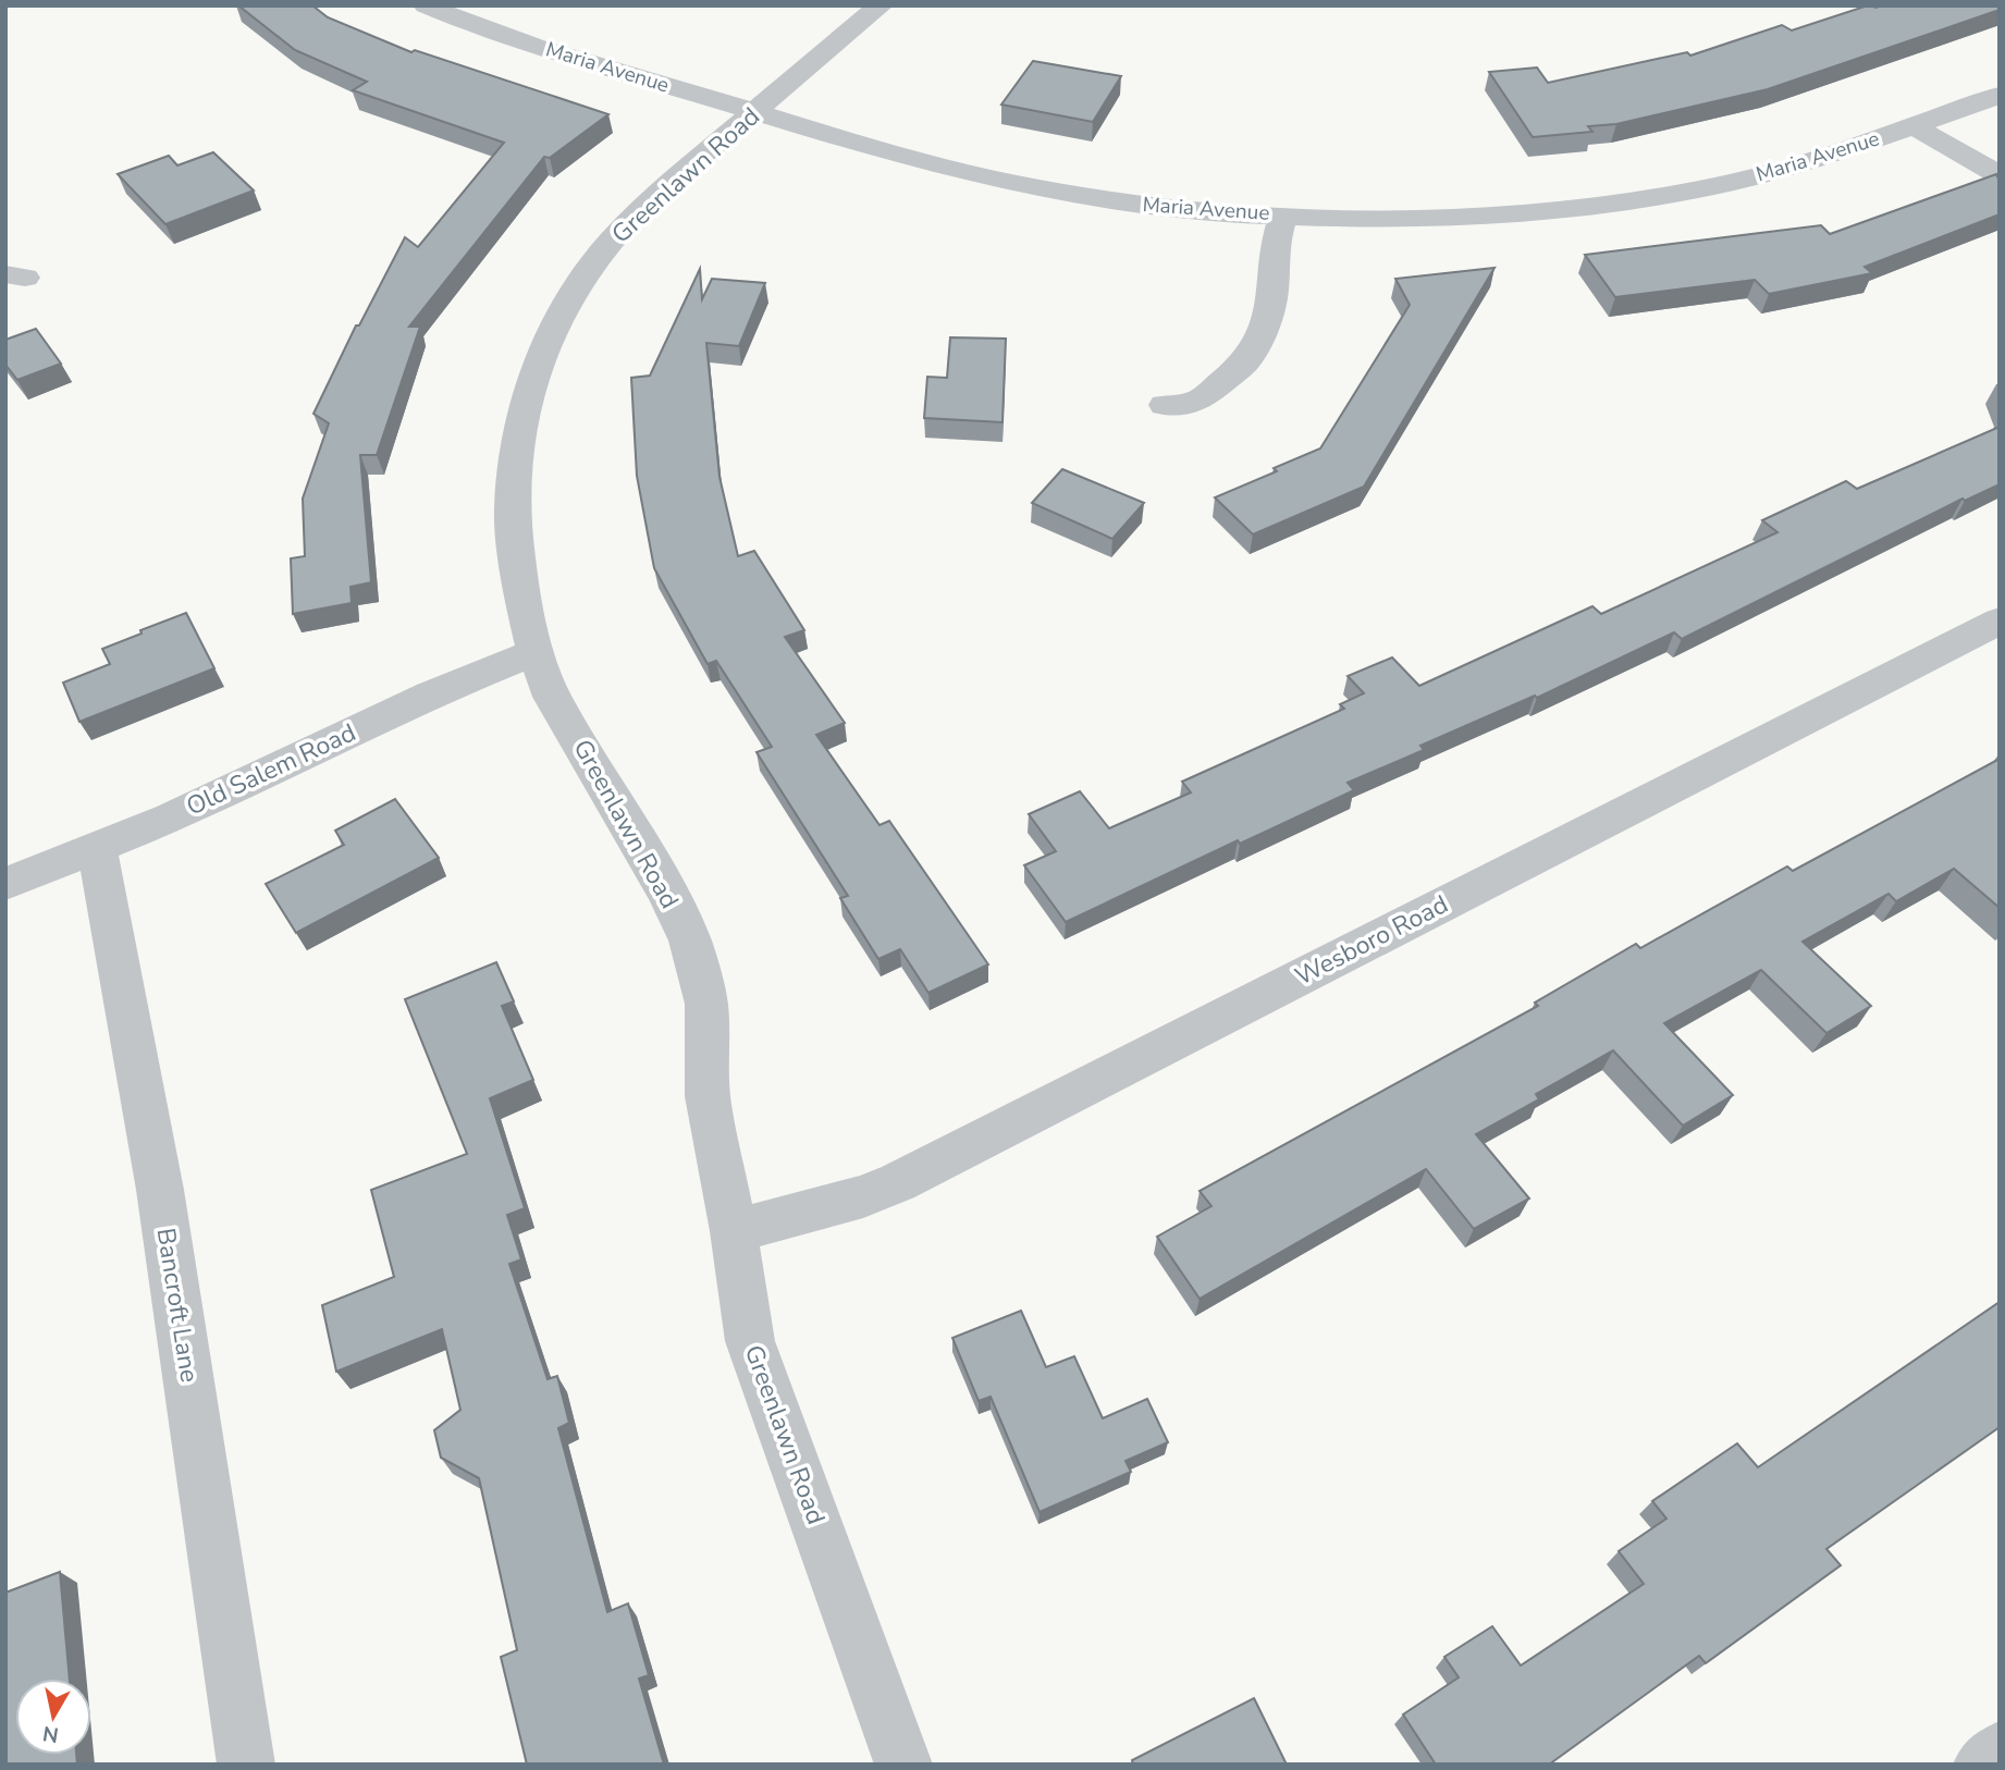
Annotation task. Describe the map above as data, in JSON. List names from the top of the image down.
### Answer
{
  "streets": {
    "street": [
      "Maria Avenue",
      "Greenlawn Road",
      "Old Salem Road",
      "Wesboro Road",
      "Bancroft Lane"
    ]
  },
  "crossings": [
    ["Maria Avenue", "Greenlawn Road"],
    ["Greenlawn Road", "Old Salem Road"],
    ["Greenlawn Road", "Wesboro Road"],
    ["Old Salem Road", "Bancroft Lane"]
  ],
  "north": "bottom"
}
